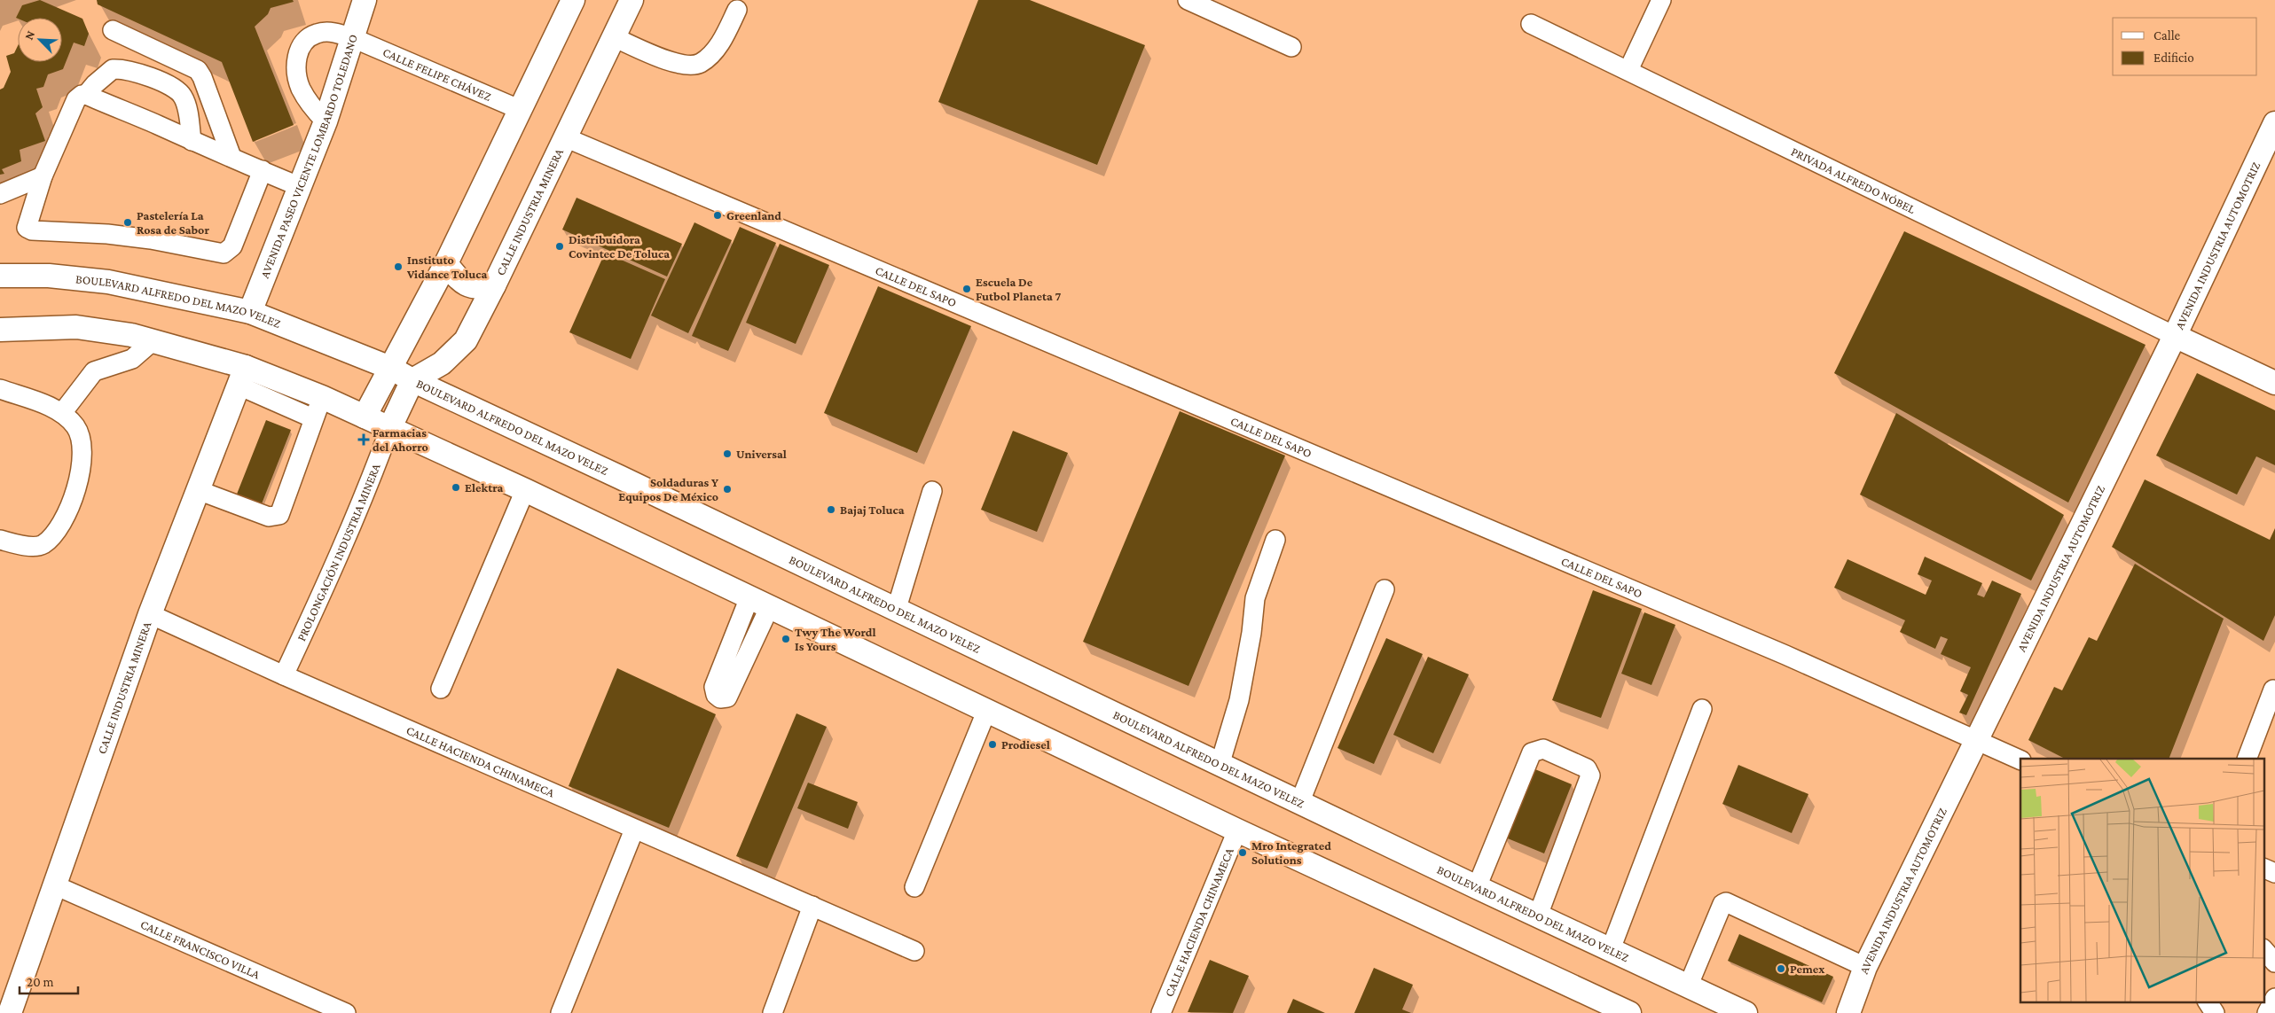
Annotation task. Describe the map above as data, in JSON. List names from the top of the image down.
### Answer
{
  "streets": {
    "main road": [
      "AVENIDA PASEO VICENTE LOMBARDO TOLEDANO",
      "CALLE INDUSTRIA MINERA",
      "AVENIDA INDUSTRIA AUTOMOTRIZ",
      "BOULEVARD ALFREDO DEL MAZO VELEZ"
    ],
    "street": [
      "CALLE FELIPE CHÁVEZ",
      "PRIVADA ALFREDO NÓBEL",
      "CALLE DEL SAPO",
      "PROLONGACIÓN INDUSTRIA MINERA",
      "CALLE HACIENDA CHINAMECA",
      "CALLE FRANCISCO VILLA"
    ]
  },
  "crossings": [
    ["CALLE FELIPE CHÁVEZ", "AVENIDA PASEO VICENTE LOMBARDO TOLEDANO"],
    ["AVENIDA PASEO VICENTE LOMBARDO TOLEDANO", "BOULEVARD ALFREDO DEL MAZO VELEZ"],
    ["PRIVADA ALFREDO NÓBEL", "AVENIDA INDUSTRIA AUTOMOTRIZ"],
    ["CALLE INDUSTRIA MINERA", "CALLE DEL SAPO"],
    ["CALLE INDUSTRIA MINERA", "BOULEVARD ALFREDO DEL MAZO VELEZ"],
    ["CALLE INDUSTRIA MINERA", "CALLE HACIENDA CHINAMECA"],
    ["CALLE INDUSTRIA MINERA", "CALLE FRANCISCO VILLA"],
    ["AVENIDA INDUSTRIA AUTOMOTRIZ", "CALLE DEL SAPO"],
    ["PROLONGACIÓN INDUSTRIA MINERA", "CALLE HACIENDA CHINAMECA"]
  ],
  "places": {
    "other": [
      "Greenland",
      "Pastelería La Rosa de Sabor",
      "Distribuidora Covintec De Toluca",
      "Instituto Vidance Toluca",
      "Escuela De Futbol Planeta 7",
      "Universal",
      "Elektra",
      "Soldaduras Y Equipos De México",
      "Bajaj Toluca",
      "Twy The Wordl Is Yours",
      "Prodiesel",
      "Mro Integrated Solutions",
      "Pemex"
    ],
    "health": ["Farmacias del Ahorro"]
  },
  "legend": ["Calle", "Edificio"],
  "scale_bar": "20 m",
  "north": "top left"
}
